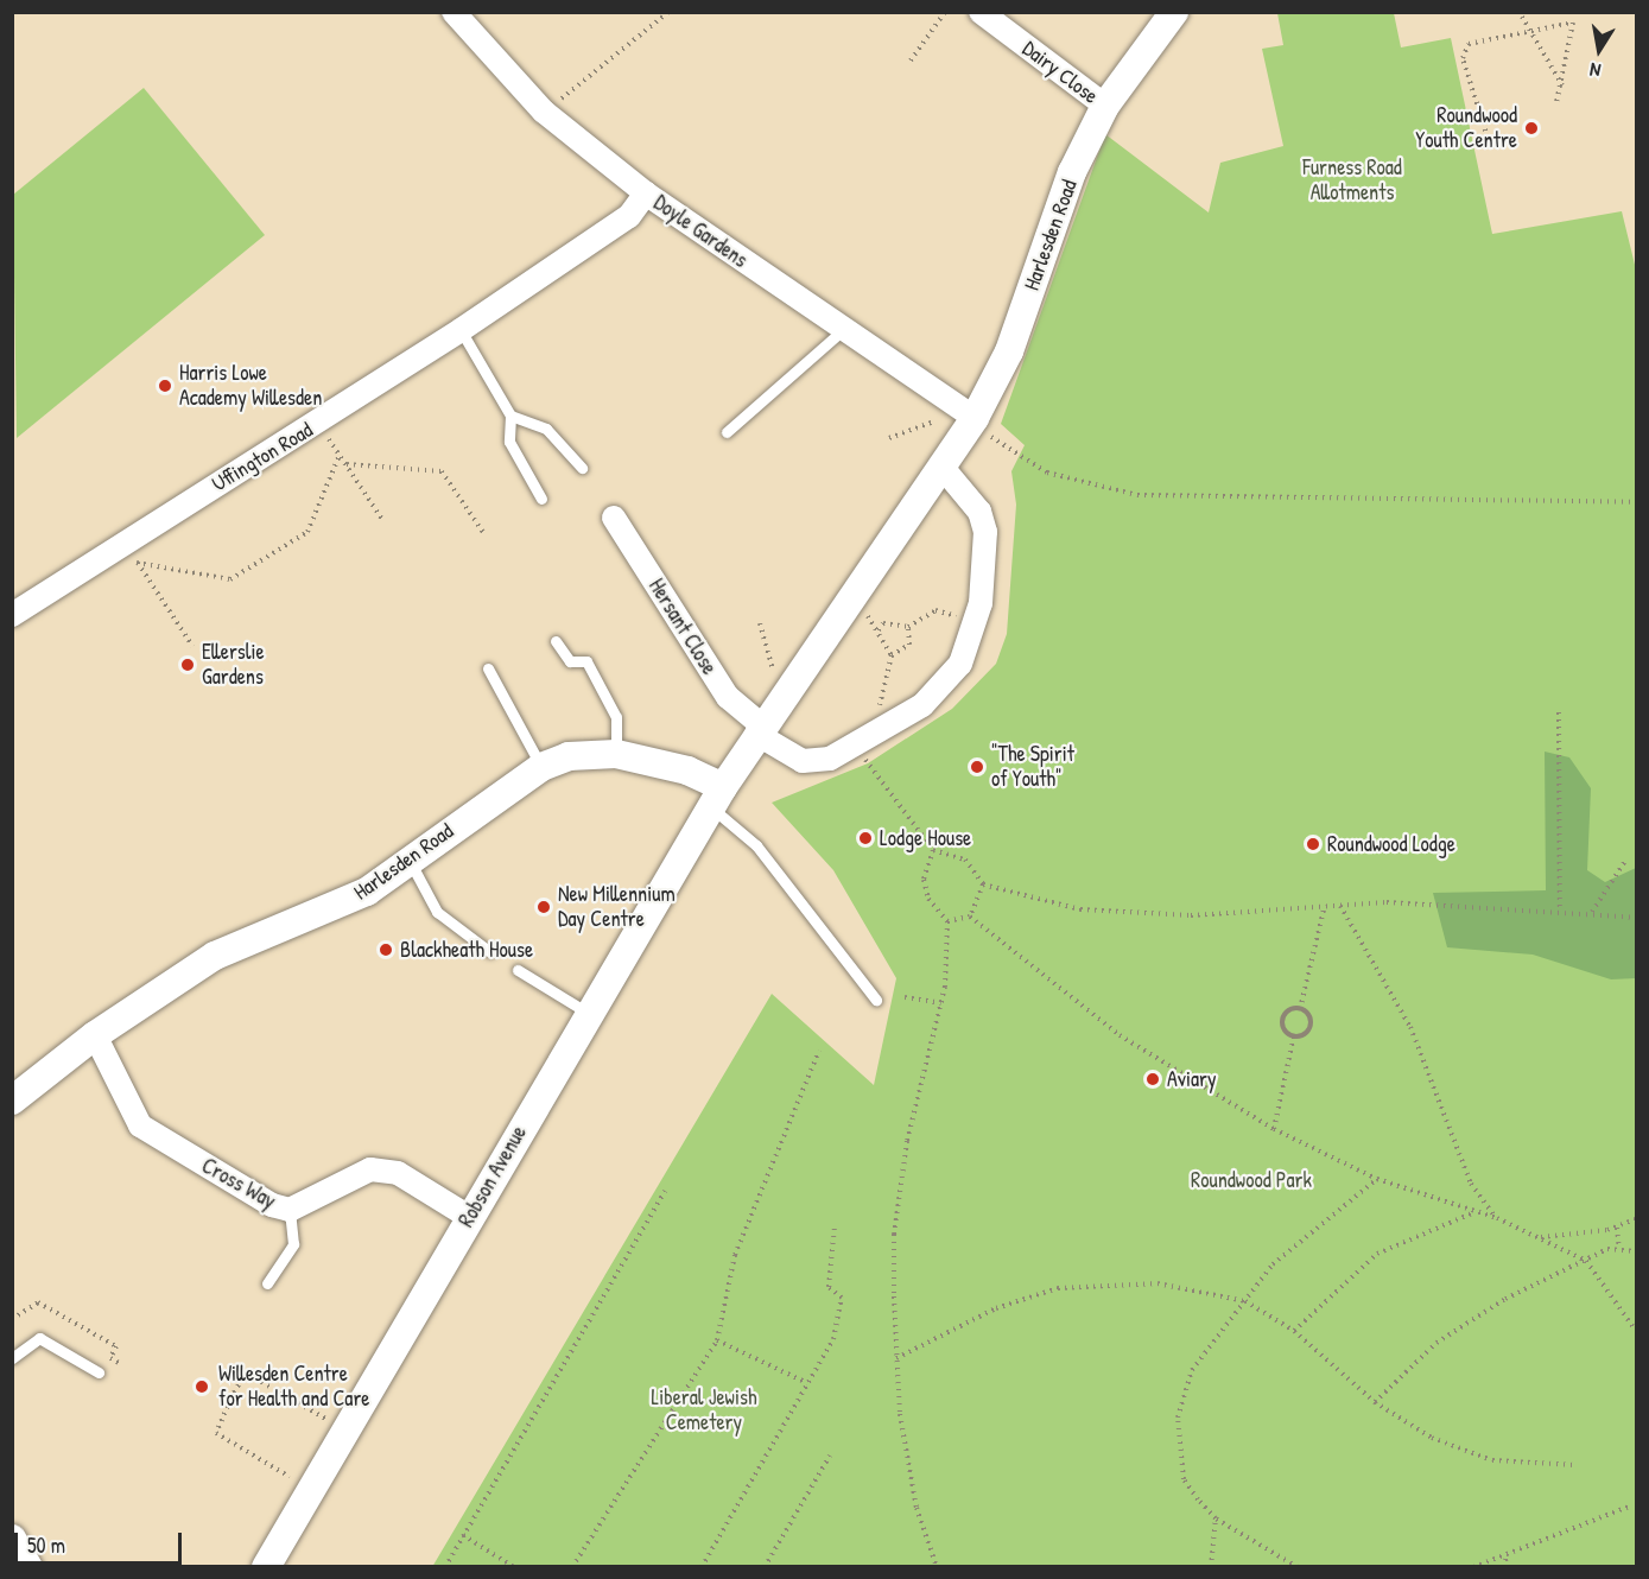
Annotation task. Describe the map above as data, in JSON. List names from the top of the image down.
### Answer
{
  "streets": {
    "street": [
      "Dairy Close",
      "Doyle Gardens",
      "Harlesden Road",
      "Uffington Road",
      "Hersant Close",
      "Robson Avenue",
      "Cross Way"
    ]
  },
  "crossings": [
    ["Dairy Close", "Harlesden Road"],
    ["Doyle Gardens", "Harlesden Road"],
    ["Doyle Gardens", "Uffington Road"],
    ["Harlesden Road", "Hersant Close"],
    ["Harlesden Road", "Robson Avenue"],
    ["Harlesden Road", "Cross Way"],
    ["Robson Avenue", "Cross Way"]
  ],
  "parks": ["Furness Road Allotments", "Roundwood Park", "Liberal Jewish Cemetery"],
  "places": [
    "Roundwood Youth Centre",
    "Harris Lowe Academy Willesden",
    "Ellerslie Gardens",
    "\"The Spirit of Youth\"",
    "Lodge House",
    "Roundwood Lodge",
    "New Millennium Day Centre",
    "Blackheath House",
    "Aviary",
    "Willesden Centre for Health and Care"
  ],
  "scale_bar": "50 m",
  "north": "bottom"
}
